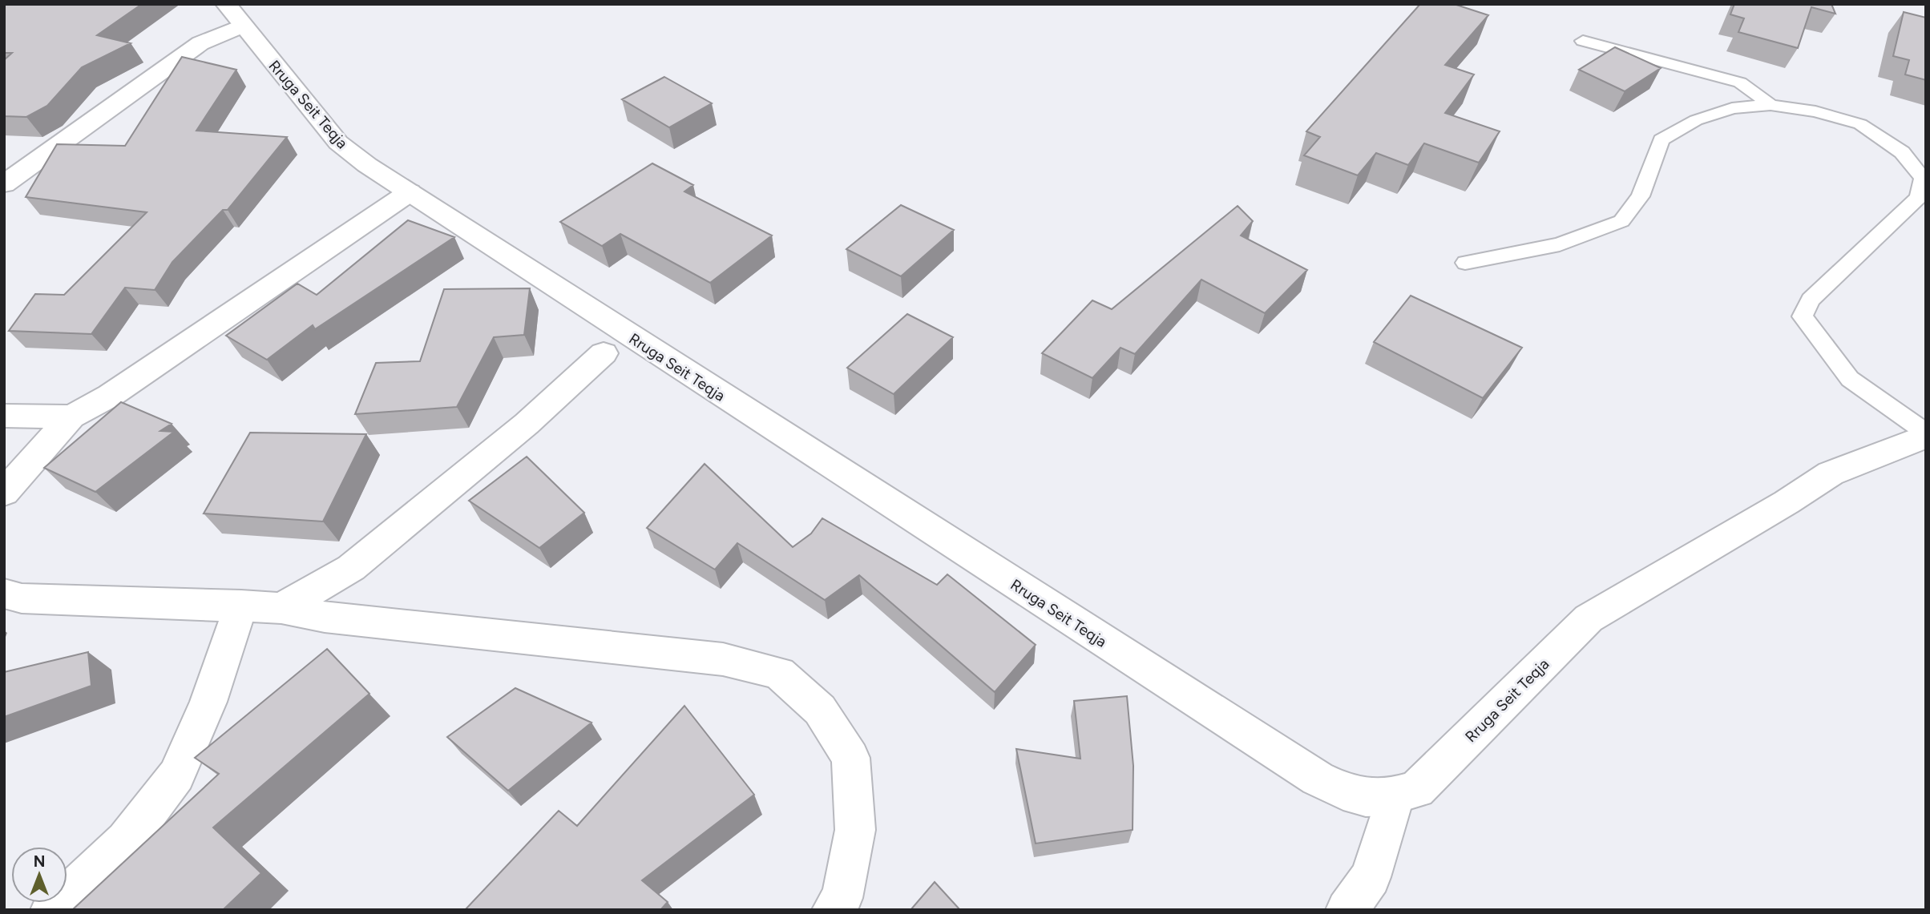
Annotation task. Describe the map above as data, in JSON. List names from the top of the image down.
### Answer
{
  "streets": {
    "street": ["Rruga Seit Teqja"]
  },
  "north": "top"
}
